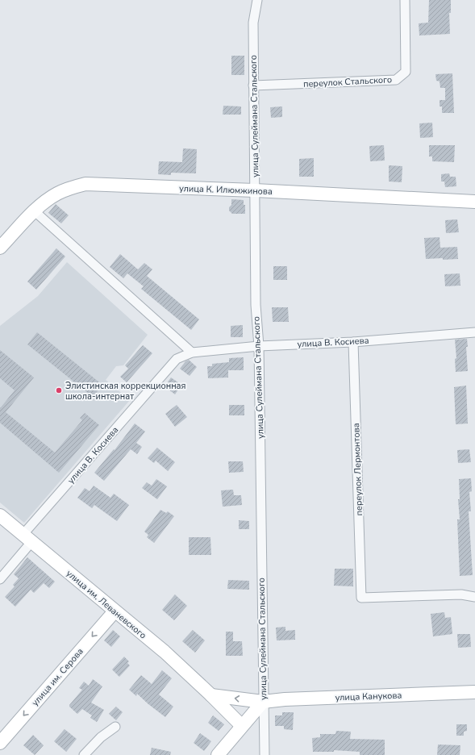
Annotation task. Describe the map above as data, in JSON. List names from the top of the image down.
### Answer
{
  "streets": {
    "street": [
      "переулок Стальского",
      "улица Сулеймана Стальского",
      "улица К. Илюмжинова",
      "улица В. Косиева",
      "переулок Лермонтова",
      "улица им. Леваневского",
      "улица им. Серова",
      "улица Канукова"
    ]
  },
  "crossings": [
    ["переулок Стальского", "улица Сулеймана Стальского"],
    ["улица Сулеймана Стальского", "улица К. Илюмжинова"],
    ["улица Сулеймана Стальского", "улица В. Косиева"],
    ["улица Сулеймана Стальского", "улица Канукова"],
    ["улица В. Косиева", "переулок Лермонтова"],
    ["улица В. Косиева", "улица им. Леваневского"],
    ["улица им. Леваневского", "улица им. Серова"]
  ],
  "one_way": ["улица им. Серова"],
  "places": ["Элистинская коррекционная школа-интернат"]
}
